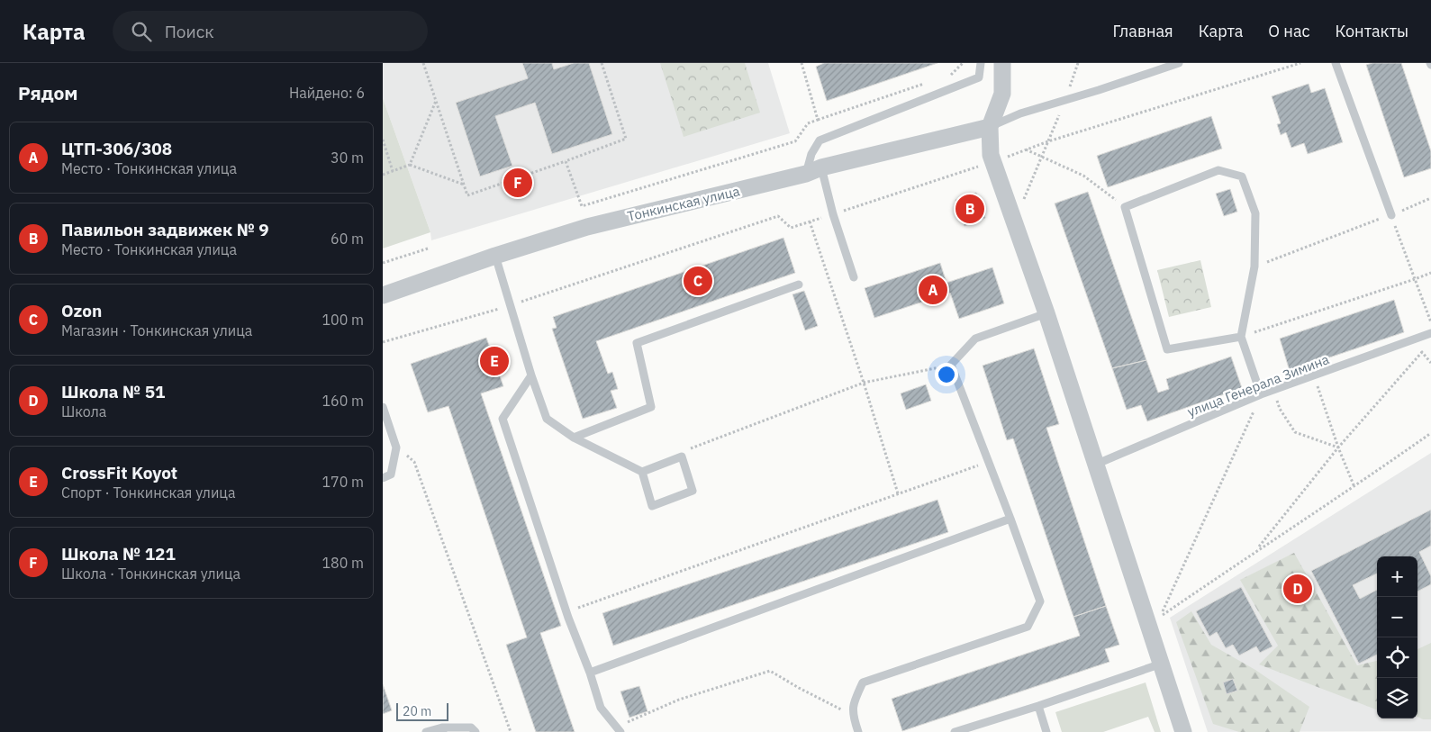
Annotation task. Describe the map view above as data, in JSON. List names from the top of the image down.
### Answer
{
  "streets": {
    "street": ["Тонкинская улица"],
    "lane": ["улица Генерала Зимина"]
  },
  "scale_bar": "20 m",
  "page": {
    "header": "Карта",
    "search": "Поиск",
    "nav": [
      "Главная",
      "Карта",
      "О нас",
      "Контакты"
    ],
    "heading": ["Рядом", "Найдено: 6"],
    "list": [
      {
        "mark": "A",
        "name": "ЦТП-306/308",
        "note": "Место · Тонкинская улица",
        "value": "30 m"
      },
      {
        "mark": "B",
        "name": "Павильон задвижек № 9",
        "note": "Место · Тонкинская улица",
        "value": "60 m"
      },
      {
        "mark": "C",
        "name": "Ozon",
        "note": "Магазин · Тонкинская улица",
        "value": "100 m"
      },
      {
        "mark": "D",
        "name": "Школа № 51",
        "note": "Школа",
        "value": "160 m"
      },
      {
        "mark": "E",
        "name": "CrossFit Koyot",
        "note": "Спорт · Тонкинская улица",
        "value": "170 m"
      },
      {
        "mark": "F",
        "name": "Школа № 121",
        "note": "Школа · Тонкинская улица",
        "value": "180 m"
      }
    ],
    "pins": [
      "F",
      "B",
      "C",
      "A",
      "E",
      "D"
    ],
    "map_buttons": ["+", "−"],
    "scale": "20 m"
  }
}
